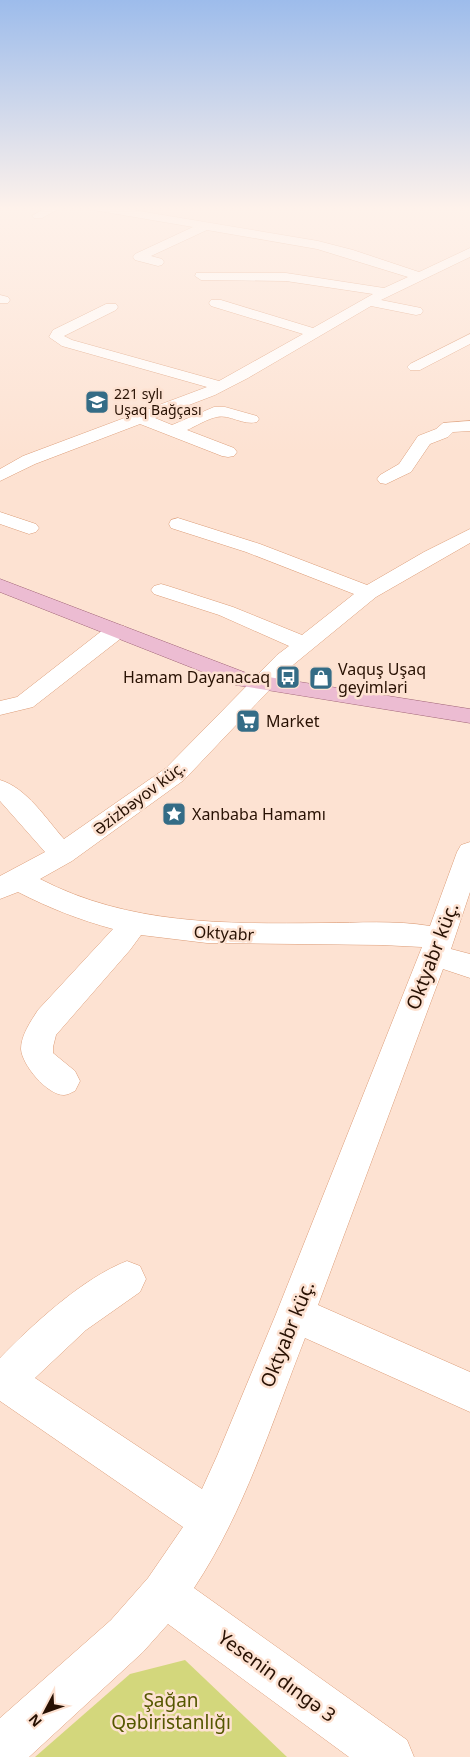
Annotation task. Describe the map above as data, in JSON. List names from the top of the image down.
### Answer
{
  "streets": {
    "street": [
      "Əzizbəyov küç.",
      "Oktyabr",
      "Oktyabr küç.",
      "Yesenin dıngə 3"
    ]
  },
  "crossings": [
    ["Əzizbəyov küç.", "Oktyabr"],
    ["Oktyabr", "Oktyabr küç."],
    ["Oktyabr küç.", "Yesenin dıngə 3"]
  ],
  "parks": ["Şağan Qəbiristanlığı"],
  "places": {
    "school or university": ["221 sylı Uşaq Bağçası"],
    "bus stop": ["Hamam Dayanacaq"],
    "shop": ["Vaquş Uşaq geyimləri"],
    "supermarket": ["Market"],
    "place": ["Xanbaba Hamamı"]
  },
  "north": "bottom left"
}
